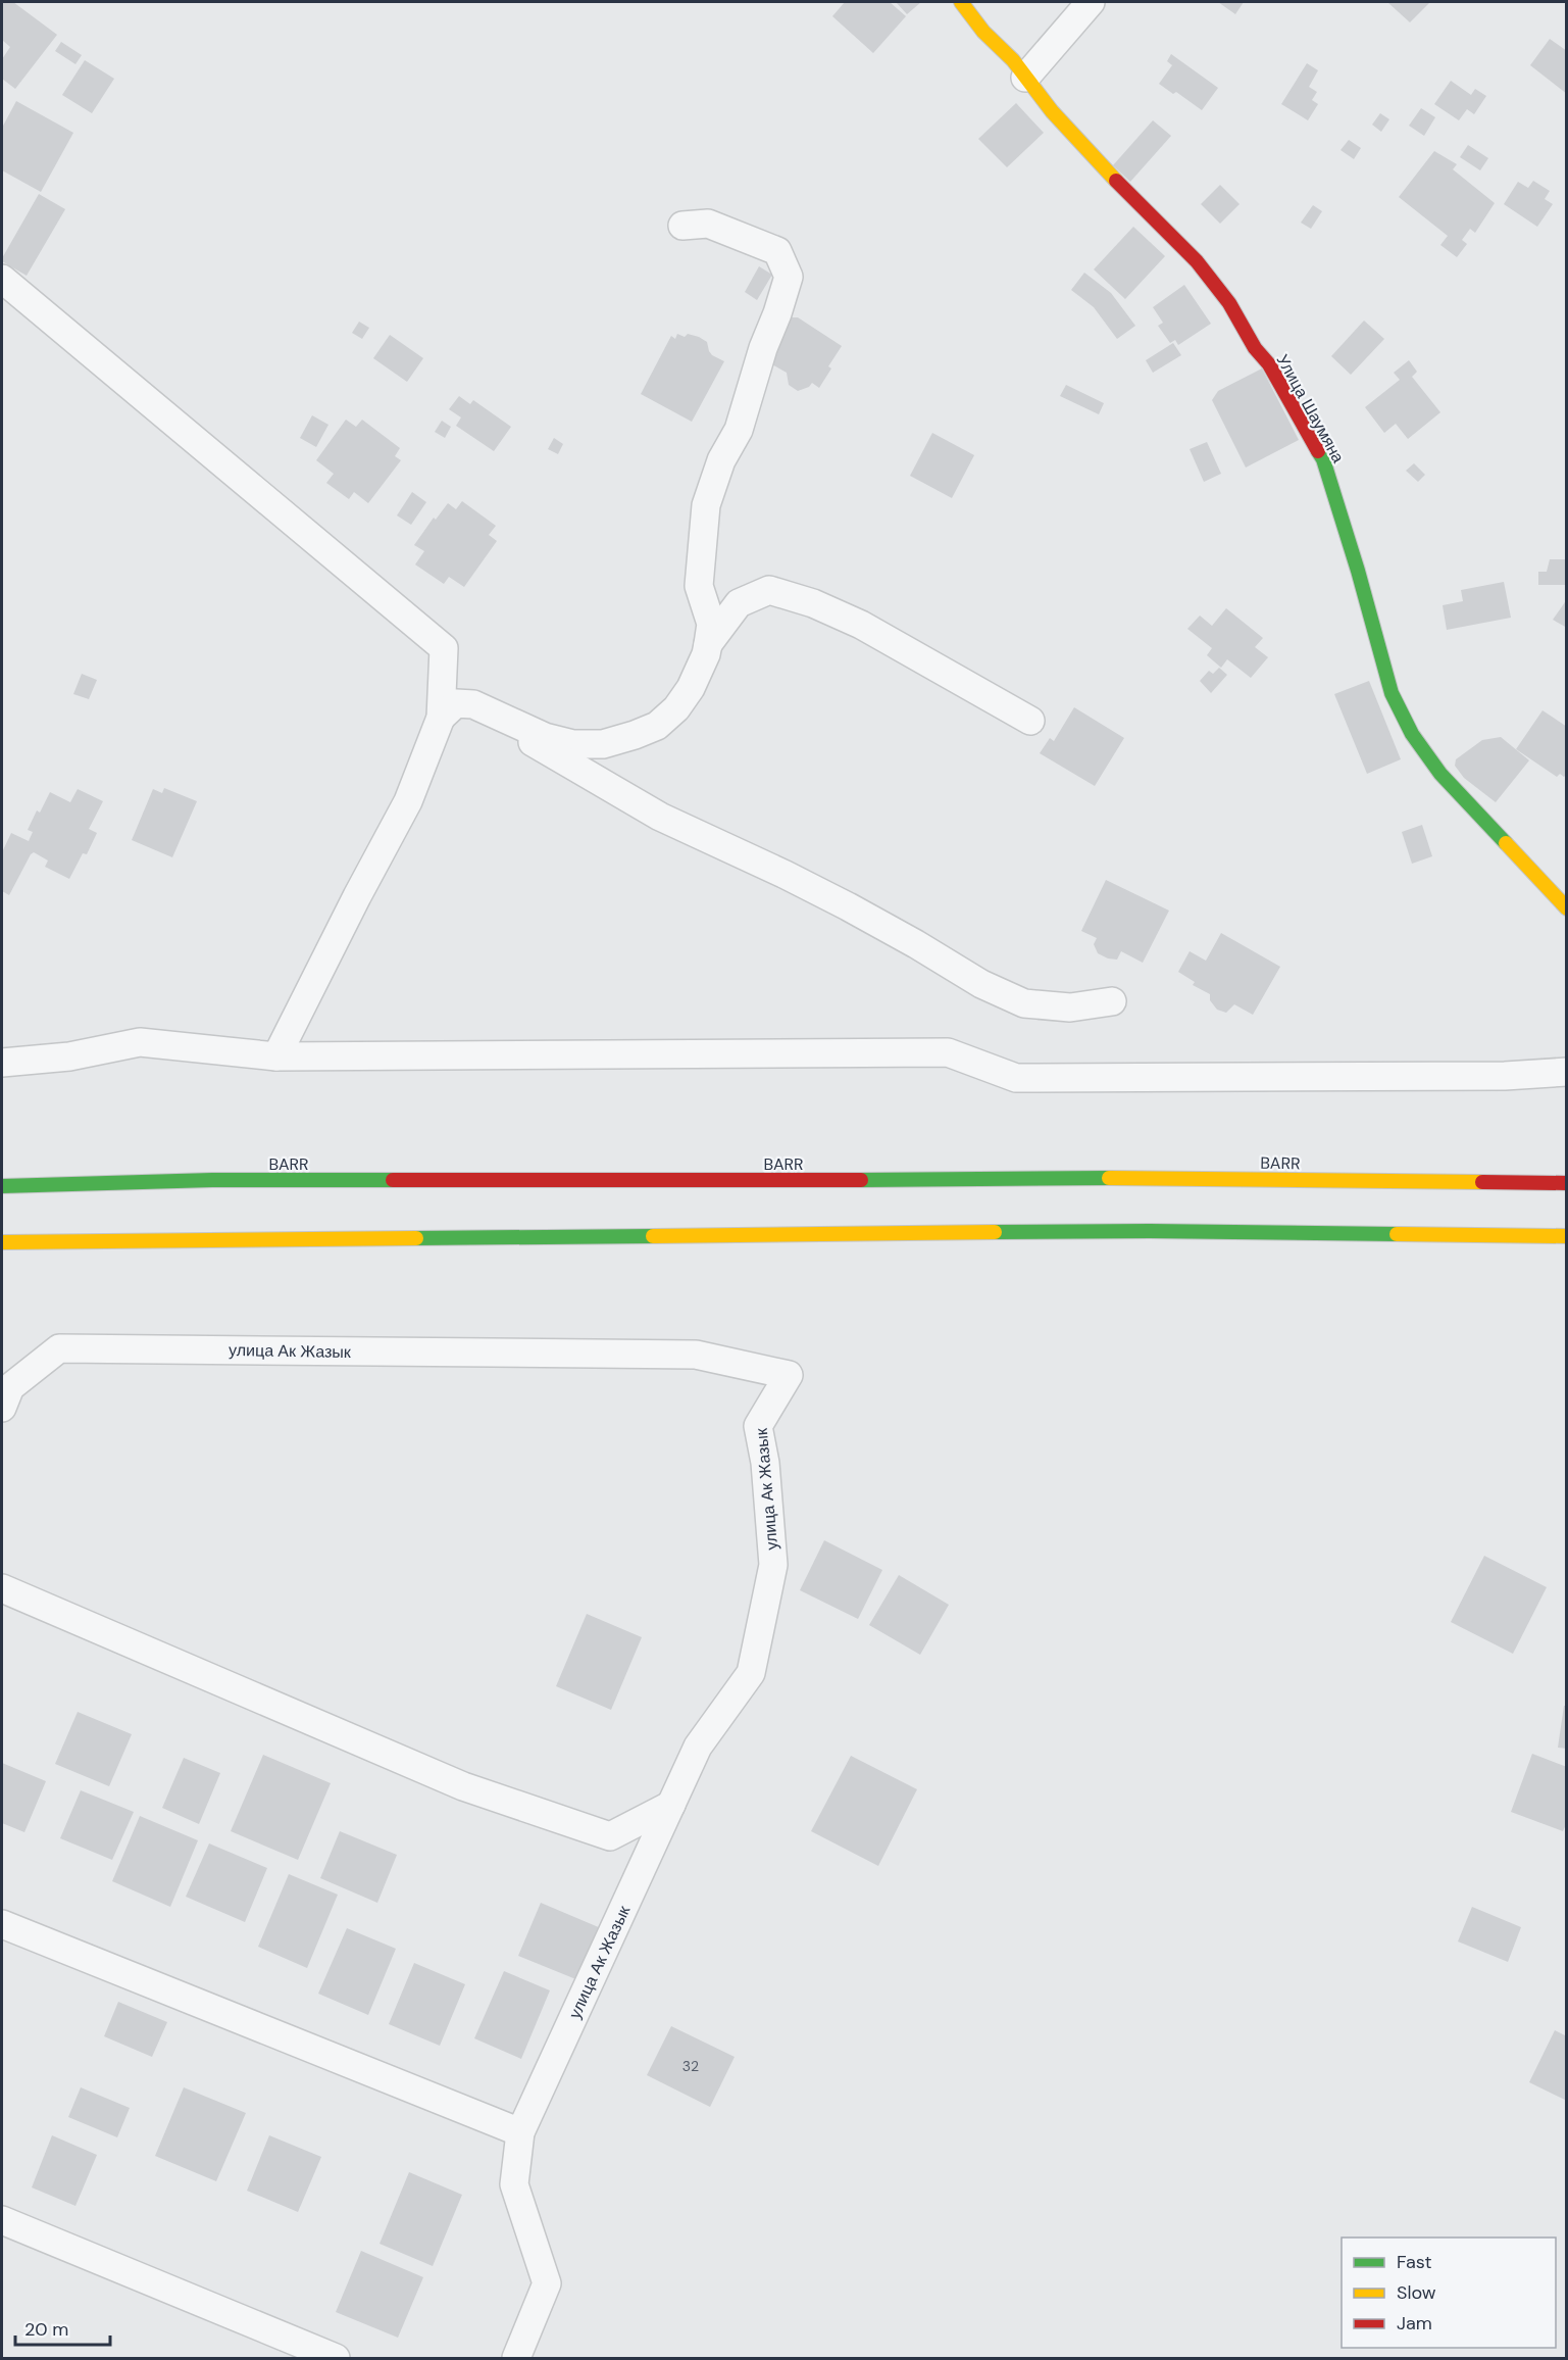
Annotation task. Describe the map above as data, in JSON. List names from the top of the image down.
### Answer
{
  "streets": {
    "main road": ["Улица Шаумяна", "BARR"],
    "street": ["улица Ак Жазык"]
  },
  "house_numbers": ["32"],
  "legend": ["Fast", "Slow", "Jam"],
  "scale_bar": "20 m"
}
